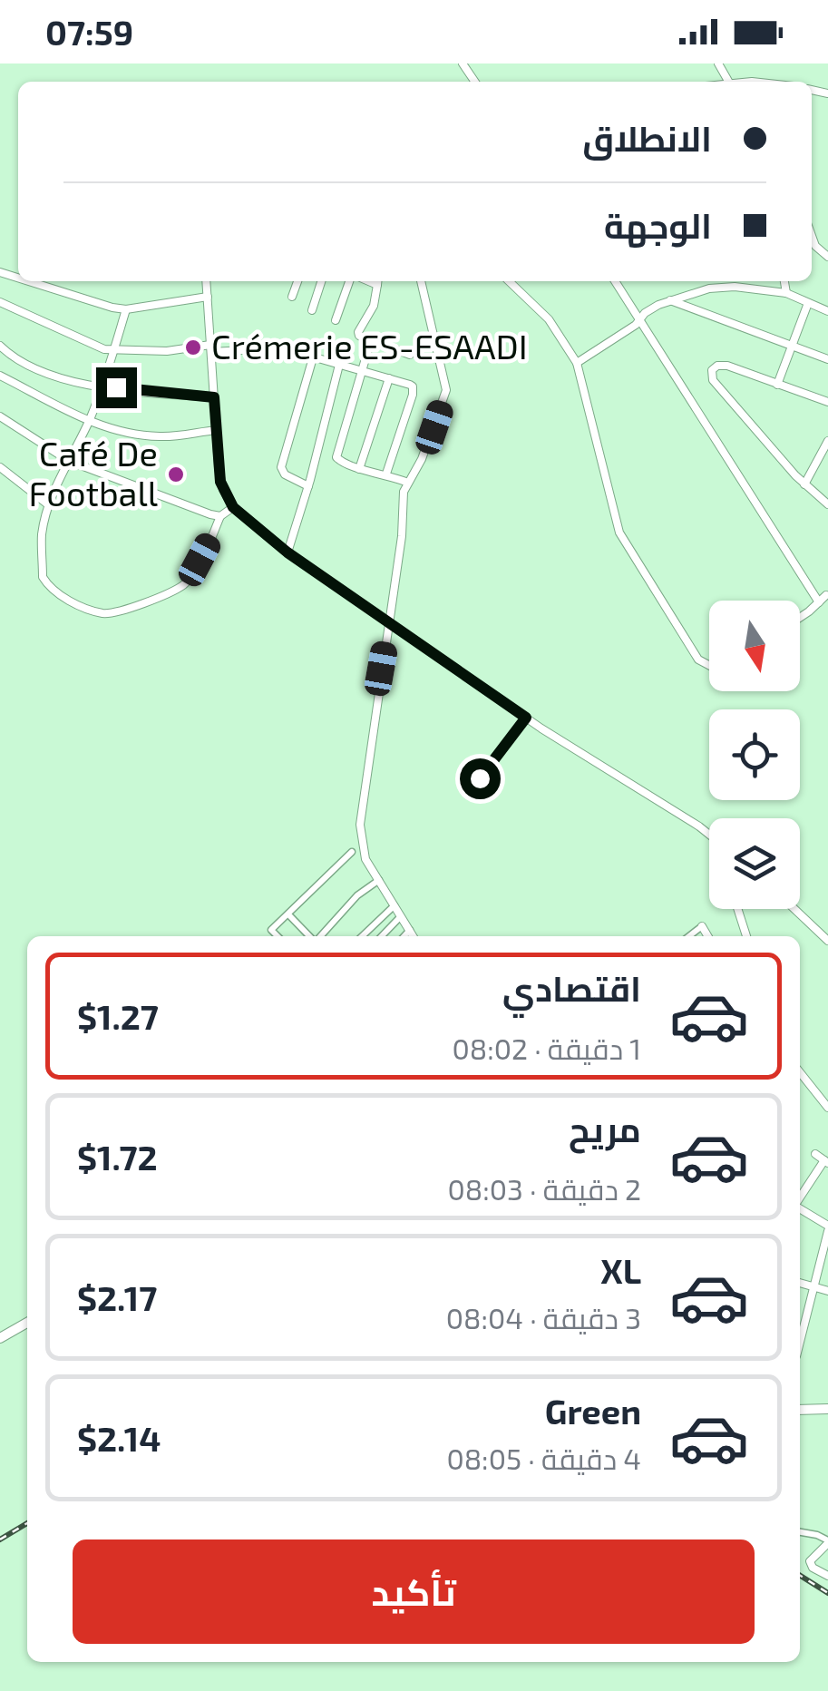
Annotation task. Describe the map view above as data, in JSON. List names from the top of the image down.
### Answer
{
  "places": ["Crémerie ES-ESAADI", "Café De Football"],
  "north": "bottom",
  "page": {
    "status": "07:59",
    "banner": ["الانطلاق", "الوجهة"],
    "list": [
      {
        "name": "اقتصادي",
        "note": "1 دقيقة · 08:02",
        "value": "$1.27"
      },
      {
        "name": "مريح",
        "note": "2 دقيقة · 08:03",
        "value": "$1.72"
      },
      {
        "name": "XL",
        "note": "3 دقيقة · 08:04",
        "value": "$2.17"
      },
      {
        "name": "Green",
        "note": "4 دقيقة · 08:05",
        "value": "$2.14"
      }
    ],
    "buttons": "تأكيد"
  }
}
